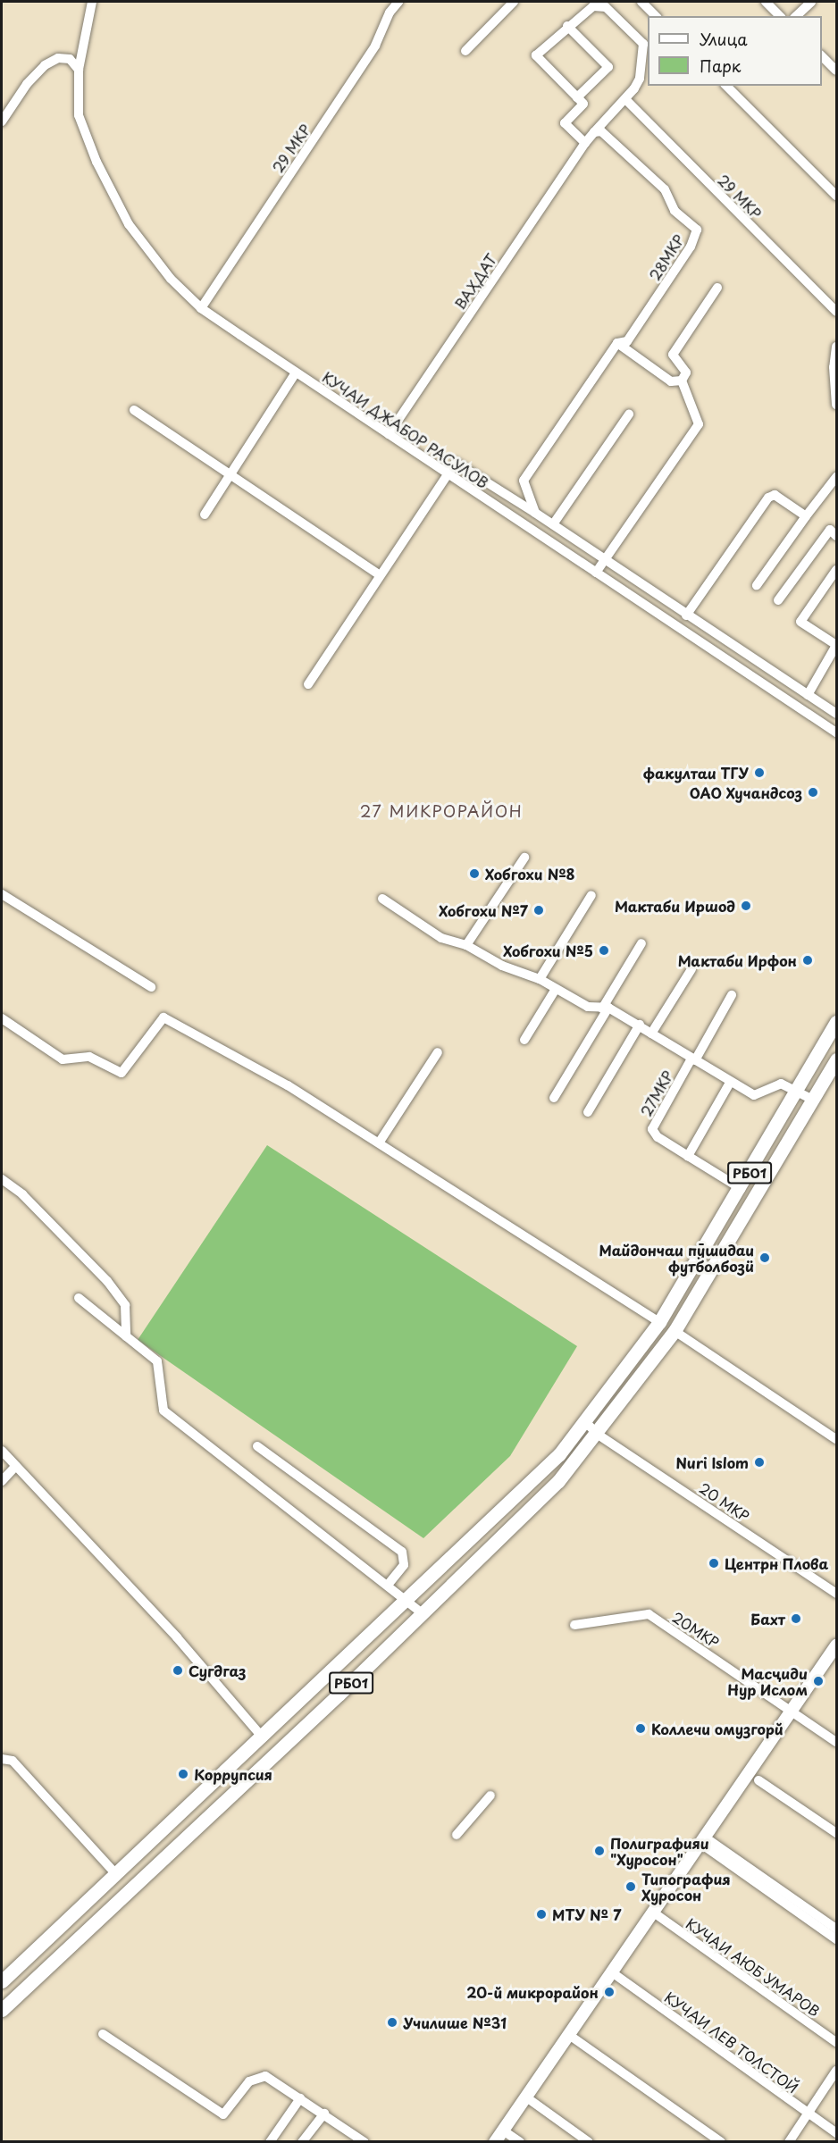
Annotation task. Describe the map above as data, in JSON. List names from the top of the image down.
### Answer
{
  "streets": {
    "highway": ["РБ01"],
    "street": [
      "29 МКР",
      "28МКР",
      "ВАҲДАТ",
      "КУЧАИ ДЖАБОР РАСУЛОВ",
      "27МКР",
      "20 МКР",
      "20МКР",
      "КУЧАИ АЮБ УМАРОВ",
      "КУЧАИ ЛЕВ ТОЛСТОЙ"
    ]
  },
  "crossings": [
    ["29 МКР", "КУЧАИ ДЖАБОР РАСУЛОВ"],
    ["ВАҲДАТ", "КУЧАИ ДЖАБОР РАСУЛОВ"],
    ["27МКР", "РБ01"],
    ["РБ01", "20 МКР"]
  ],
  "districts": ["27 МИКРОРАЙОН"],
  "places": [
    "факултаи ТГУ",
    "ОАО Хучандсоз",
    "Хобгохи №8",
    "Мактаби Иршод",
    "Хобгохи №7",
    "Хобгохи №5",
    "Мактаби Ирфон",
    "Майдончаи пӯшидаи футболбозӣ",
    "Nuri Islom",
    "Центрн Плова",
    "Бахт",
    "Сугдгаз",
    "Масҷиди Нур Ислом",
    "Коллечи омузгорй",
    "Коррупсия",
    "Полиграфияи \"Хуросон\"",
    "Типография Хуросон",
    "МТУ № 7",
    "20-й микрорайон",
    "Училише №31"
  ],
  "legend": ["Улица", "Парк"]
}
